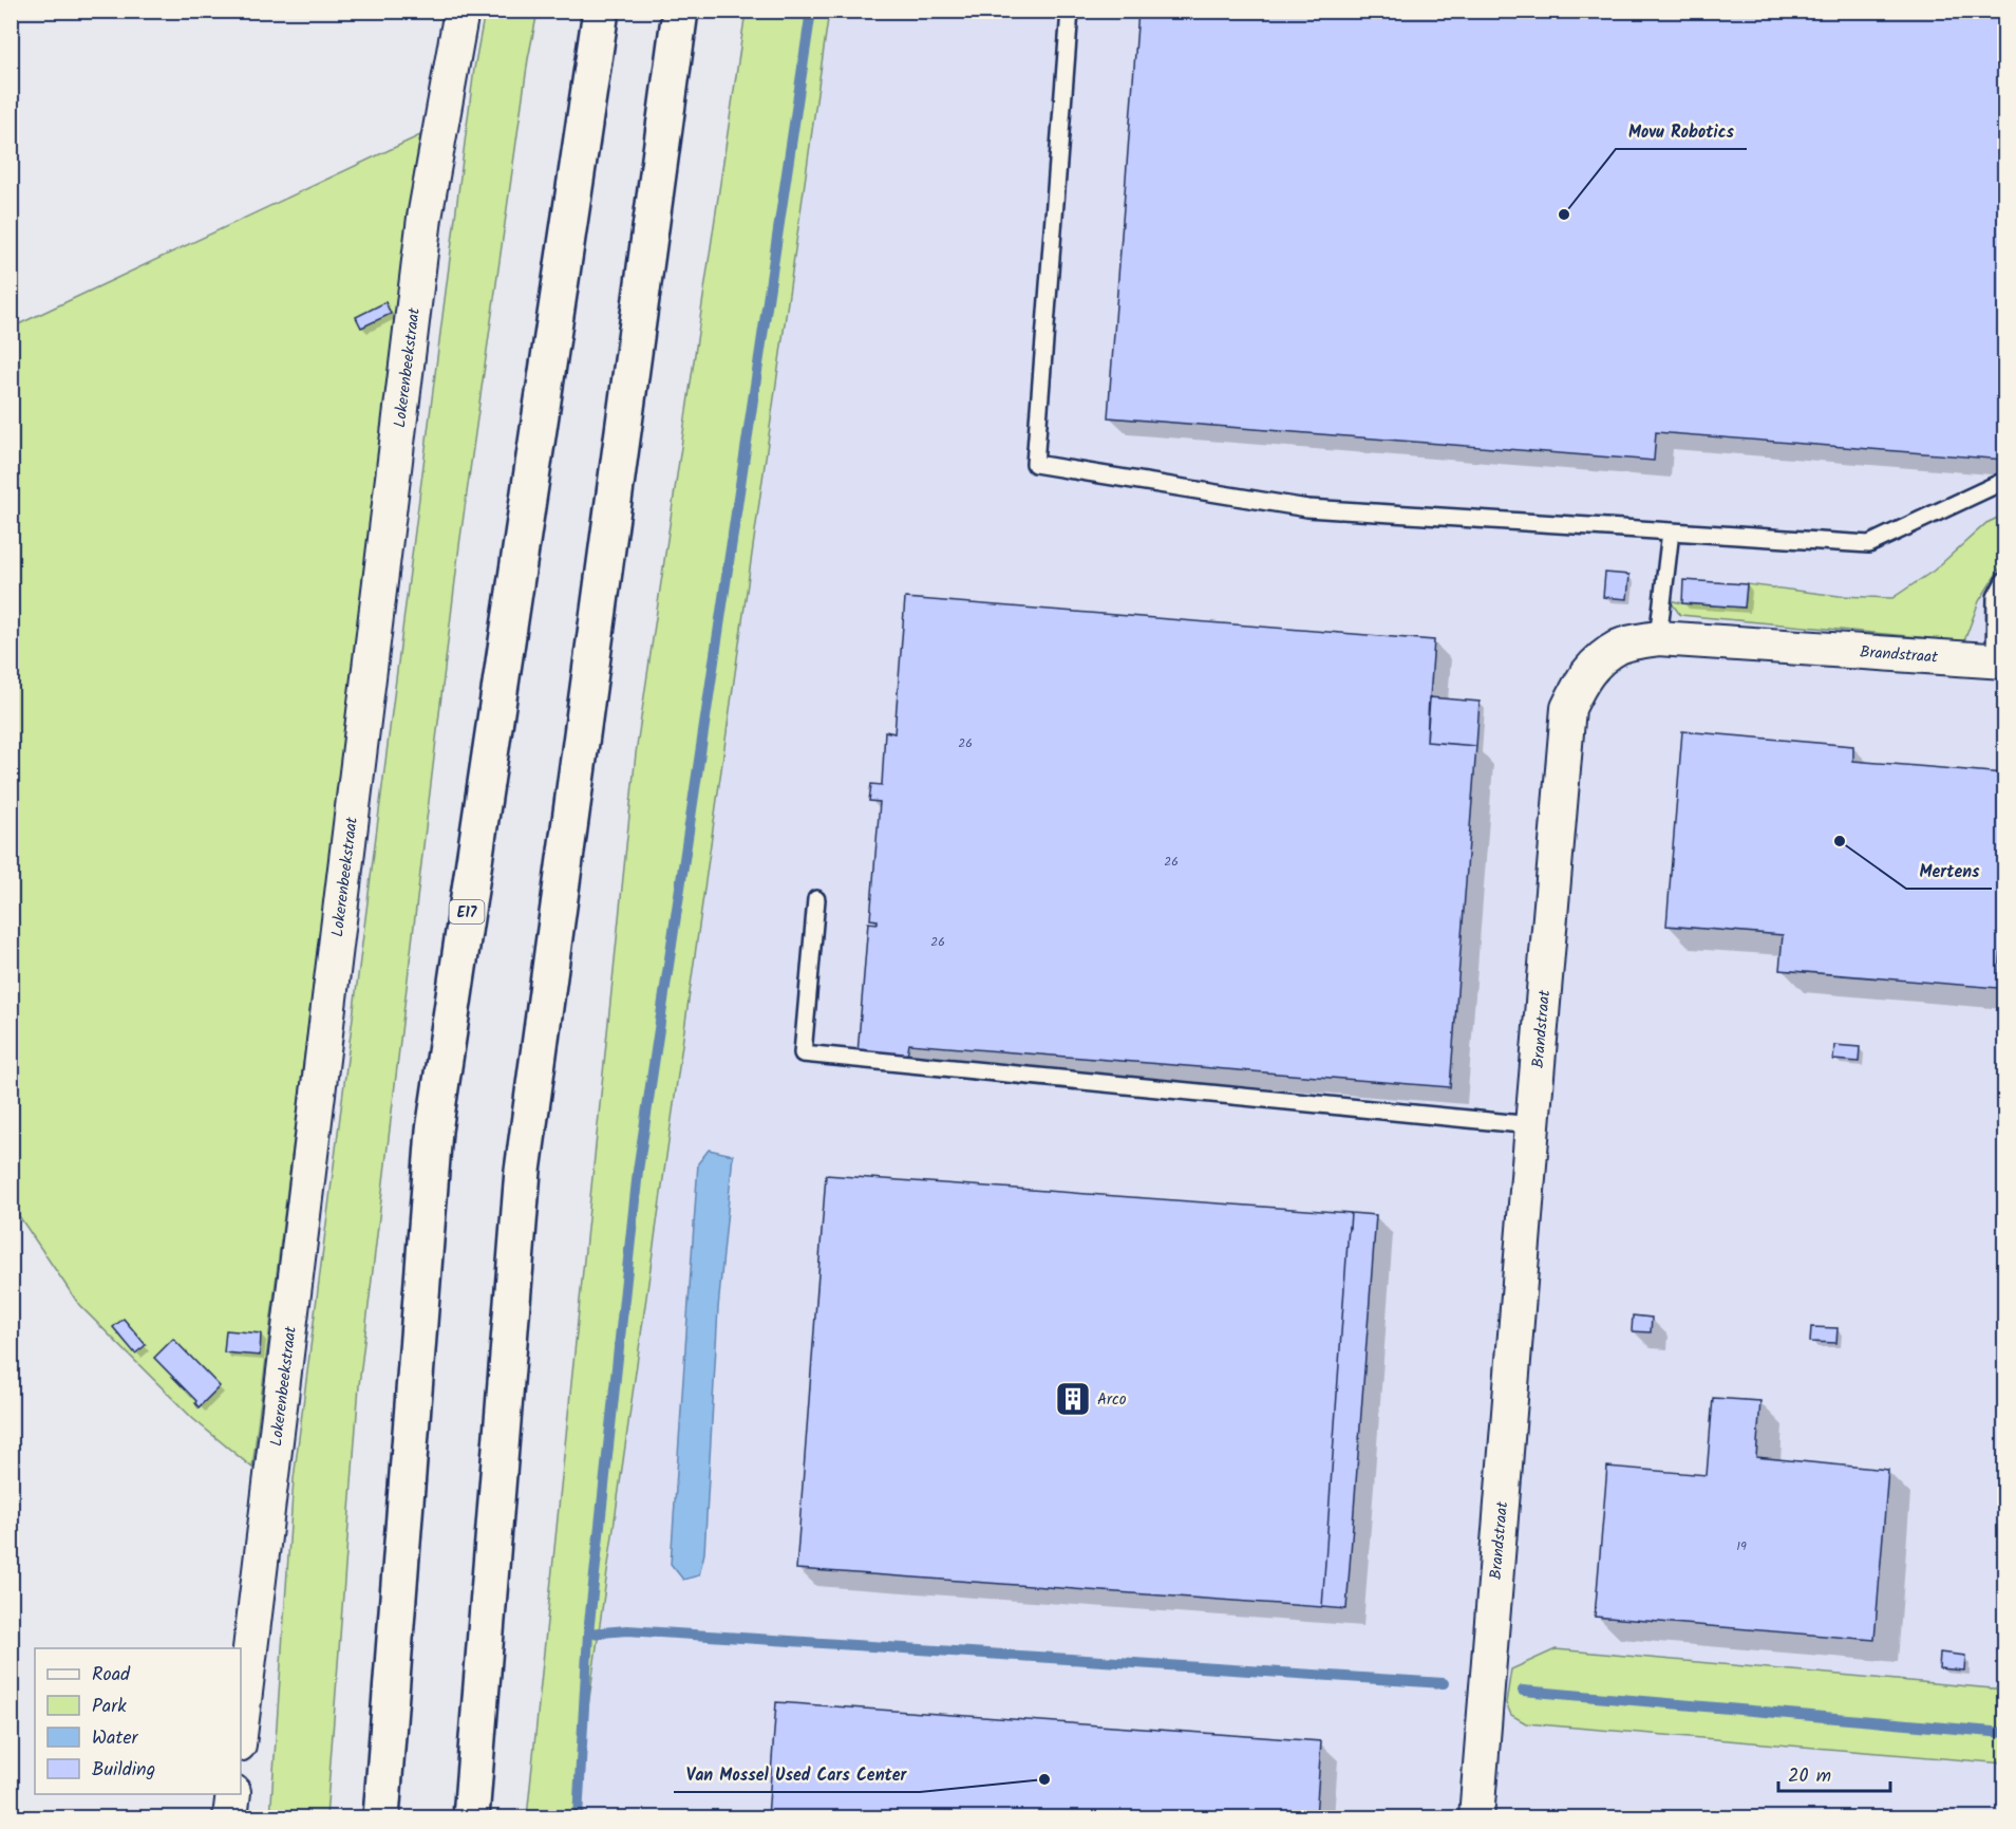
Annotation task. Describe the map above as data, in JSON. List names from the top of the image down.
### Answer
{
  "streets": {
    "highway": ["E17"],
    "street": ["Lokerenbeekstraat", "Brandstraat"]
  },
  "places": {
    "other": ["Movu Robotics", "Mertens", "Van Mossel Used Cars Center"],
    "building": ["Arco"]
  },
  "house_numbers": [
    "26",
    "26",
    "26",
    "19"
  ],
  "legend": [
    "Road",
    "Park",
    "Water",
    "Building"
  ],
  "scale_bar": "20 m"
}
